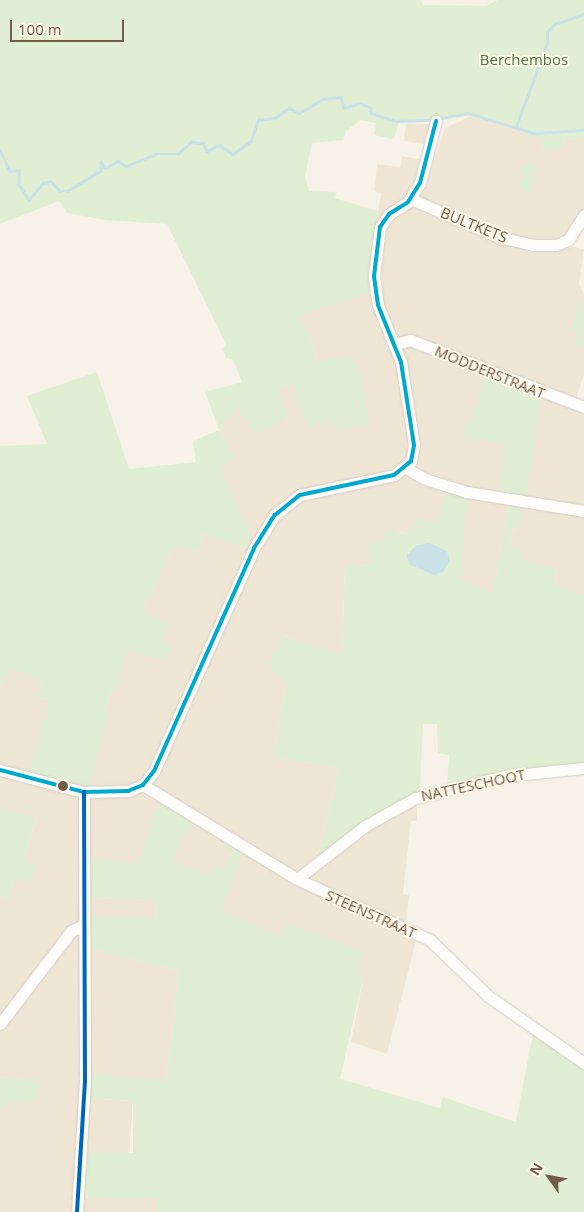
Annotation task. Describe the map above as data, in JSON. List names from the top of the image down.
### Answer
{
  "streets": {
    "street": [
      "BULTKETS",
      "MODDERSTRAAT",
      "NATTESCHOOT",
      "STEENSTRAAT"
    ]
  },
  "crossings": [
    ["NATTESCHOOT", "STEENSTRAAT"]
  ],
  "parks": ["Berchembos"],
  "scale_bar": "100 m",
  "north": "top left"
}
